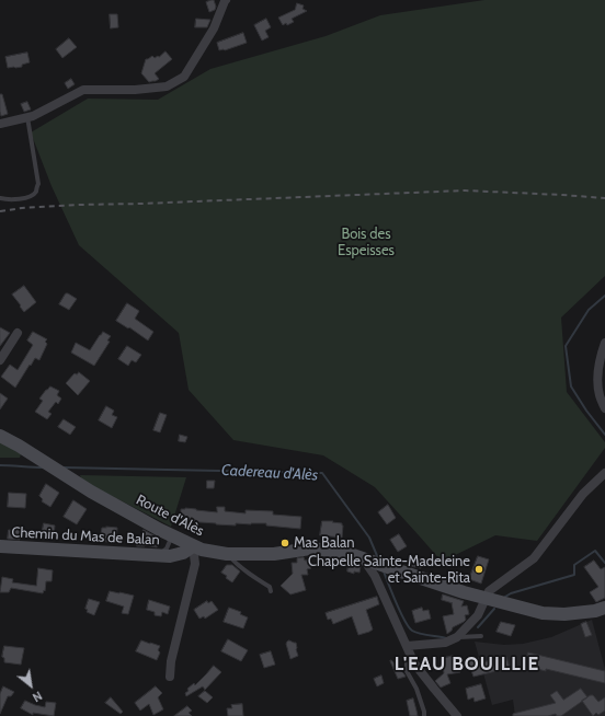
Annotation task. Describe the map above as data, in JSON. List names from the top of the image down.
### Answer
{
  "streets": {
    "main road": ["Route d'Alès", "Chemin du Mas de Balan"]
  },
  "crossings": [
    ["Route d'Alès", "Chemin du Mas de Balan"]
  ],
  "districts": ["L'EAU BOUILLIE"],
  "water": ["Cadereau d'Alès"],
  "parks": ["Bois des Espeisses"],
  "places": ["Mas Balan", "Chapelle Sainte-Madeleine et Sainte-Rita"],
  "north": "bottom right"
}
